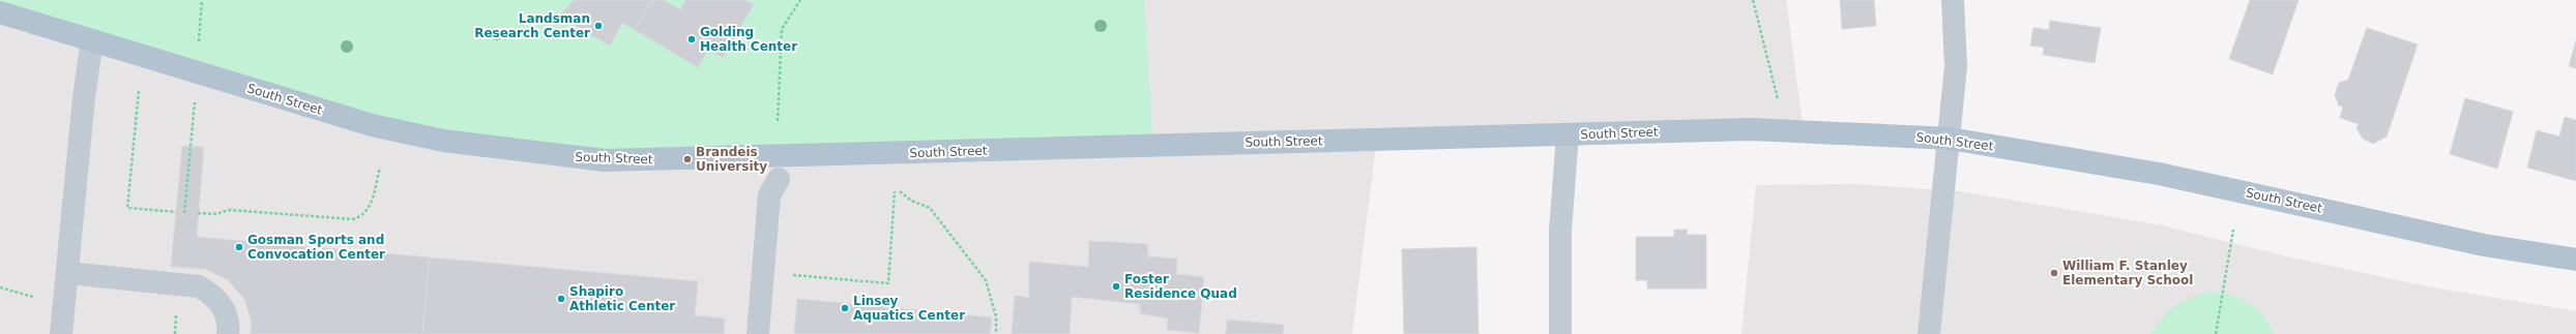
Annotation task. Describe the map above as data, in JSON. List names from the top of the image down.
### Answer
{
  "streets": {
    "main road": ["South Street"]
  },
  "places": [
    "Landsman Research Center",
    "Golding Health Center",
    "Brandeis University",
    "Gosman Sports and Convocation Center",
    "William F. Stanley Elementary School",
    "Foster Residence Quad",
    "Shapiro Athletic Center",
    "Linsey Aquatics Center"
  ]
}
